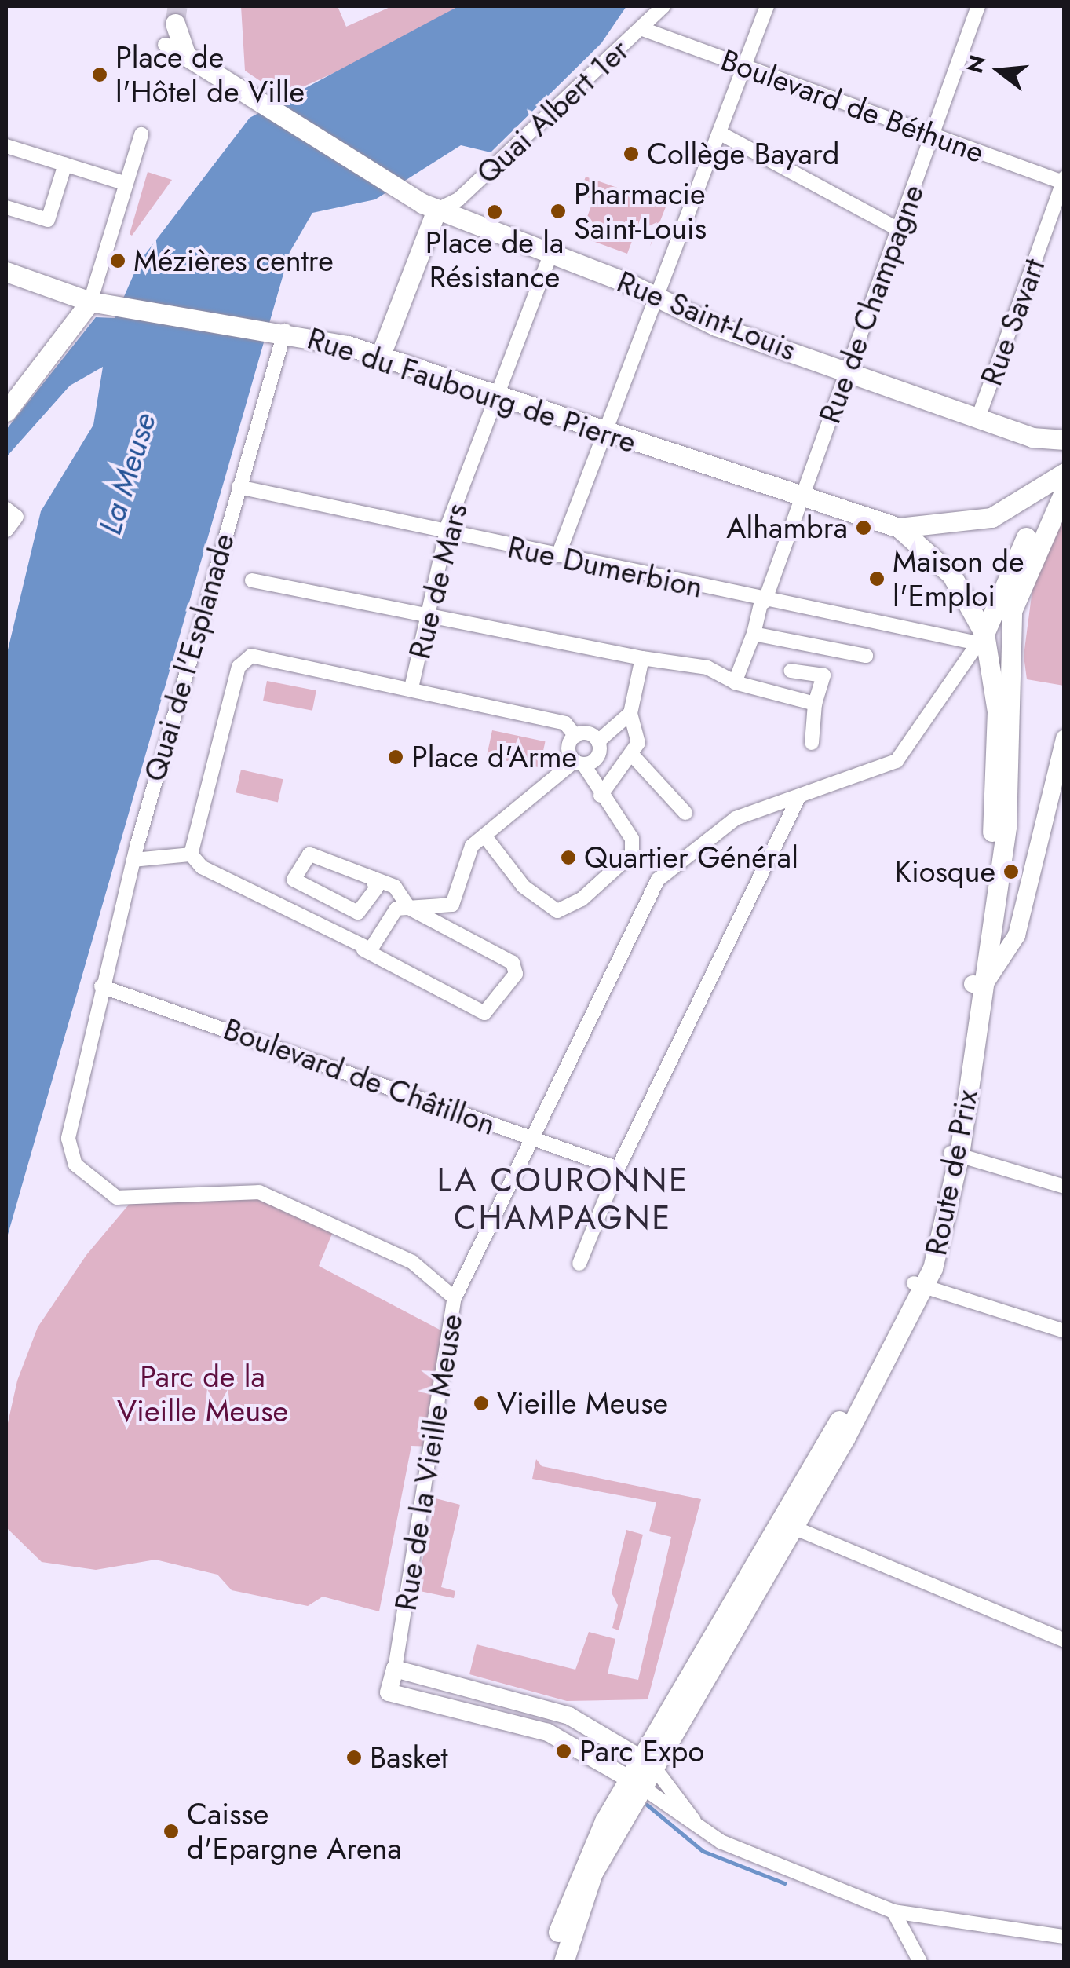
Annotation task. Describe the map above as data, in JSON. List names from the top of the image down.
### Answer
{
  "streets": {
    "main road": ["Rue Saint-Louis", "Rue du Faubourg de Pierre", "Route de Prix"],
    "street": [
      "Boulevard de Béthune",
      "Quai Albert 1er",
      "Rue de Champagne",
      "Rue Savart",
      "Rue Dumerbion",
      "Rue de Mars",
      "Quai de l'Esplanade",
      "Boulevard de Châtillon",
      "Rue de la Vieille Meuse"
    ]
  },
  "crossings": [
    ["Boulevard de Béthune", "Quai Albert 1er"],
    ["Boulevard de Béthune", "Rue de Champagne"],
    ["Boulevard de Béthune", "Rue Savart"],
    ["Quai Albert 1er", "Rue Saint-Louis"],
    ["Rue de Champagne", "Rue Saint-Louis"],
    ["Rue de Champagne", "Rue du Faubourg de Pierre"],
    ["Rue de Champagne", "Rue Dumerbion"],
    ["Rue Saint-Louis", "Rue Savart"],
    ["Rue Saint-Louis", "Rue de Mars"],
    ["Rue du Faubourg de Pierre", "Rue de Mars"],
    ["Rue du Faubourg de Pierre", "Quai de l'Esplanade"],
    ["Rue du Faubourg de Pierre", "Route de Prix"],
    ["Rue Dumerbion", "Rue de Mars"],
    ["Rue Dumerbion", "Quai de l'Esplanade"],
    ["Rue Dumerbion", "Route de Prix"],
    ["Rue Dumerbion", "Rue de la Vieille Meuse"],
    ["Quai de l'Esplanade", "Boulevard de Châtillon"],
    ["Quai de l'Esplanade", "Rue de la Vieille Meuse"],
    ["Boulevard de Châtillon", "Rue de la Vieille Meuse"],
    ["Route de Prix", "Rue de la Vieille Meuse"]
  ],
  "districts": ["LA COURONNE CHAMPAGNE"],
  "water": ["La Meuse"],
  "parks": ["Parc de la Vieille Meuse"],
  "places": [
    "Place de l'Hôtel de Ville",
    "Collège Bayard",
    "Pharmacie Saint-Louis",
    "Place de la Résistance",
    "Mézières centre",
    "Alhambra",
    "Maison de l'Emploi",
    "Place d'Arme",
    "Quartier Général",
    "Kiosque",
    "Vieille Meuse",
    "Parc Expo",
    "Basket",
    "Caisse d'Epargne Arena"
  ],
  "north": "left"
}
